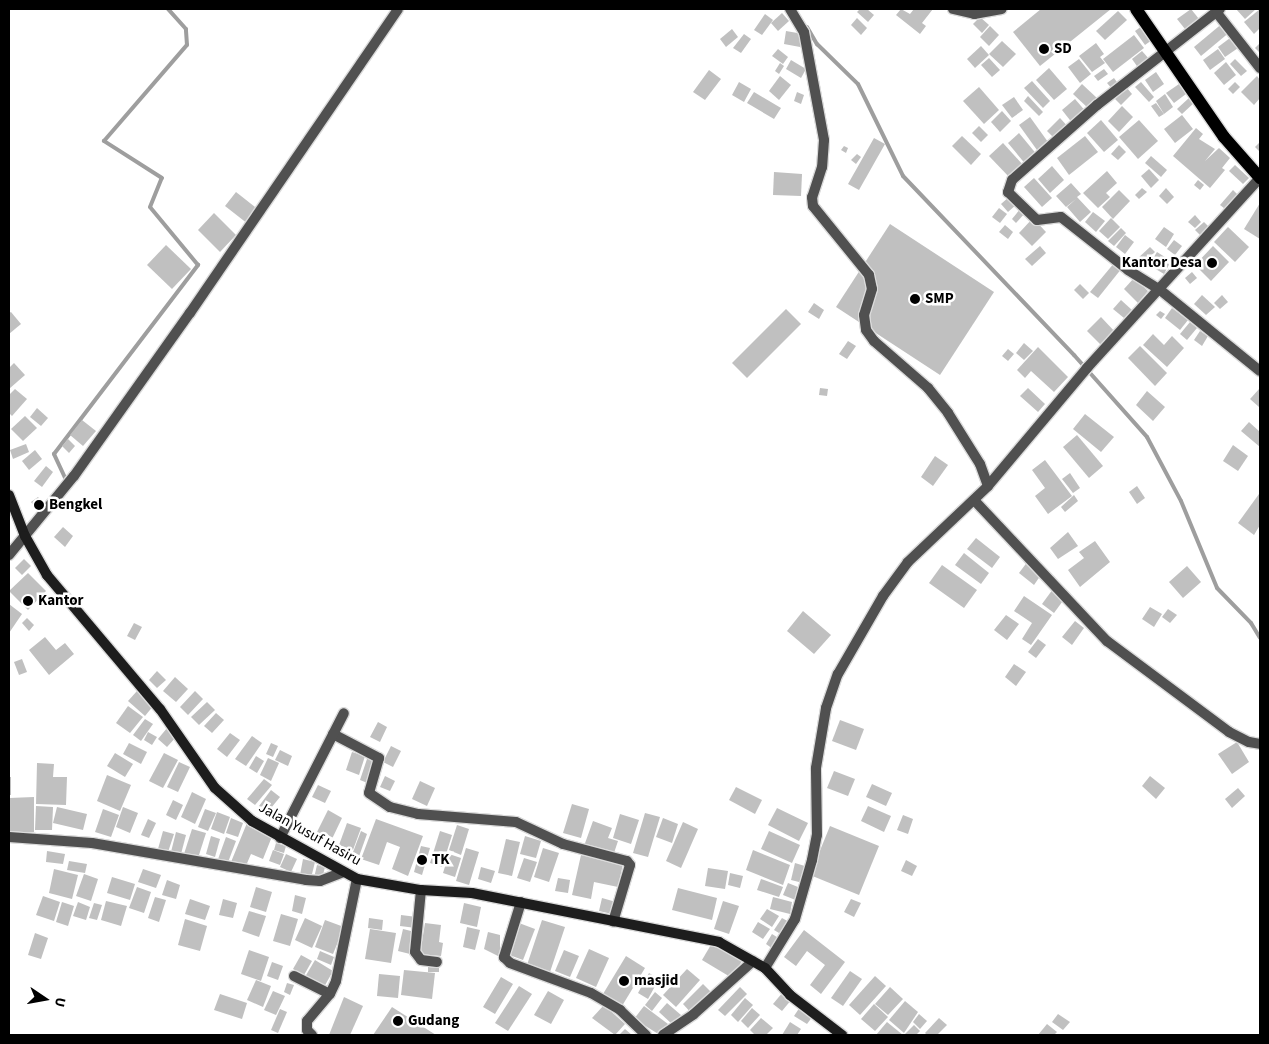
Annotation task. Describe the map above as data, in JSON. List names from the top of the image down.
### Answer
{
  "streets": {
    "main road": ["Jalan Yusuf Hasiru"]
  },
  "places": [
    "SD",
    "Kantor Desa",
    "SMP",
    "Bengkel",
    "Kantor",
    "TK",
    "masjid",
    "Gudang"
  ],
  "north": "right"
}
